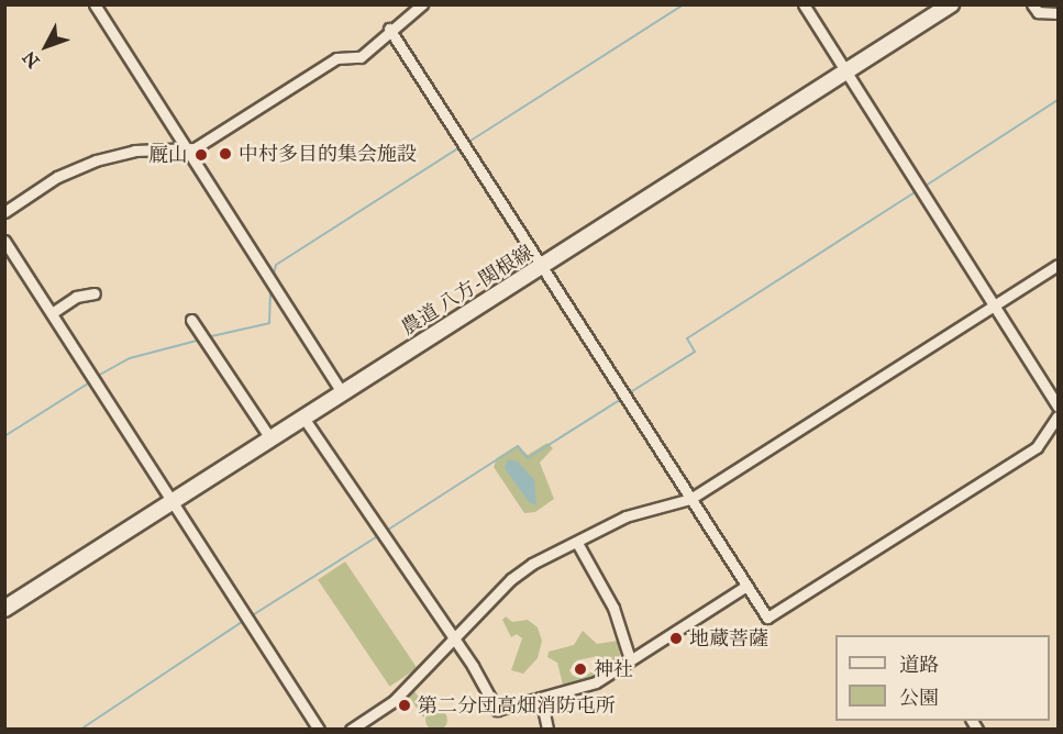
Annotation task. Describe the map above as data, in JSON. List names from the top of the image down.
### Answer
{
  "streets": {
    "street": ["農道 八方-関根線"]
  },
  "places": [
    "中村多目的集会施設",
    "厩山",
    "地蔵菩薩",
    "神社",
    "第二分団高畑消防屯所"
  ],
  "legend": ["道路", "公園"],
  "north": "bottom left"
}
